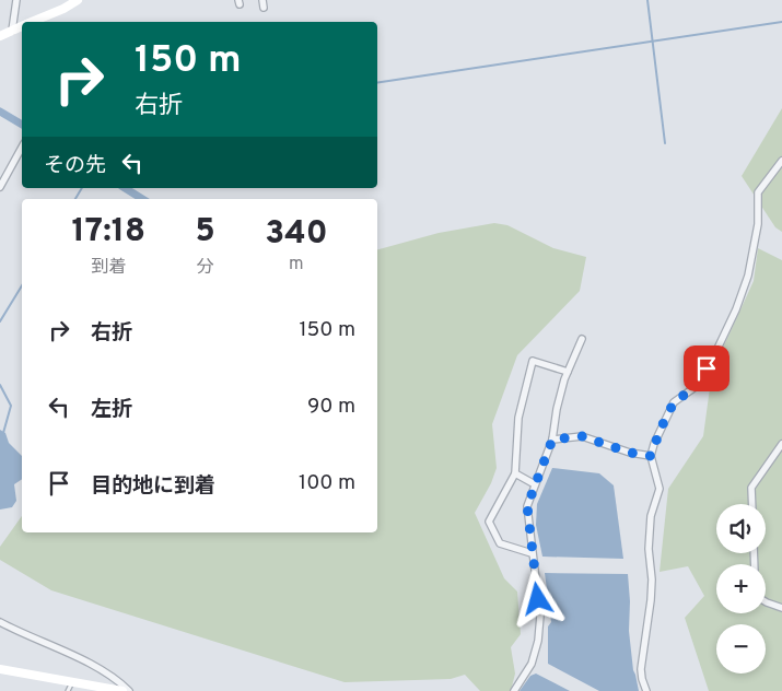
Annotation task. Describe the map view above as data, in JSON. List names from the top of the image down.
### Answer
{
  "page": {
    "turn": ["150 m", "右折"],
    "then": "その先",
    "eta": [
      "17:18",
      "到着",
      "5",
      "分",
      "340",
      "m"
    ],
    "list": [
      {
        "name": "右折",
        "value": "150 m"
      },
      {
        "name": "左折",
        "value": "90 m"
      },
      {
        "name": "目的地に到着",
        "value": "100 m"
      }
    ],
    "map_buttons": ["+", "−"]
  }
}
